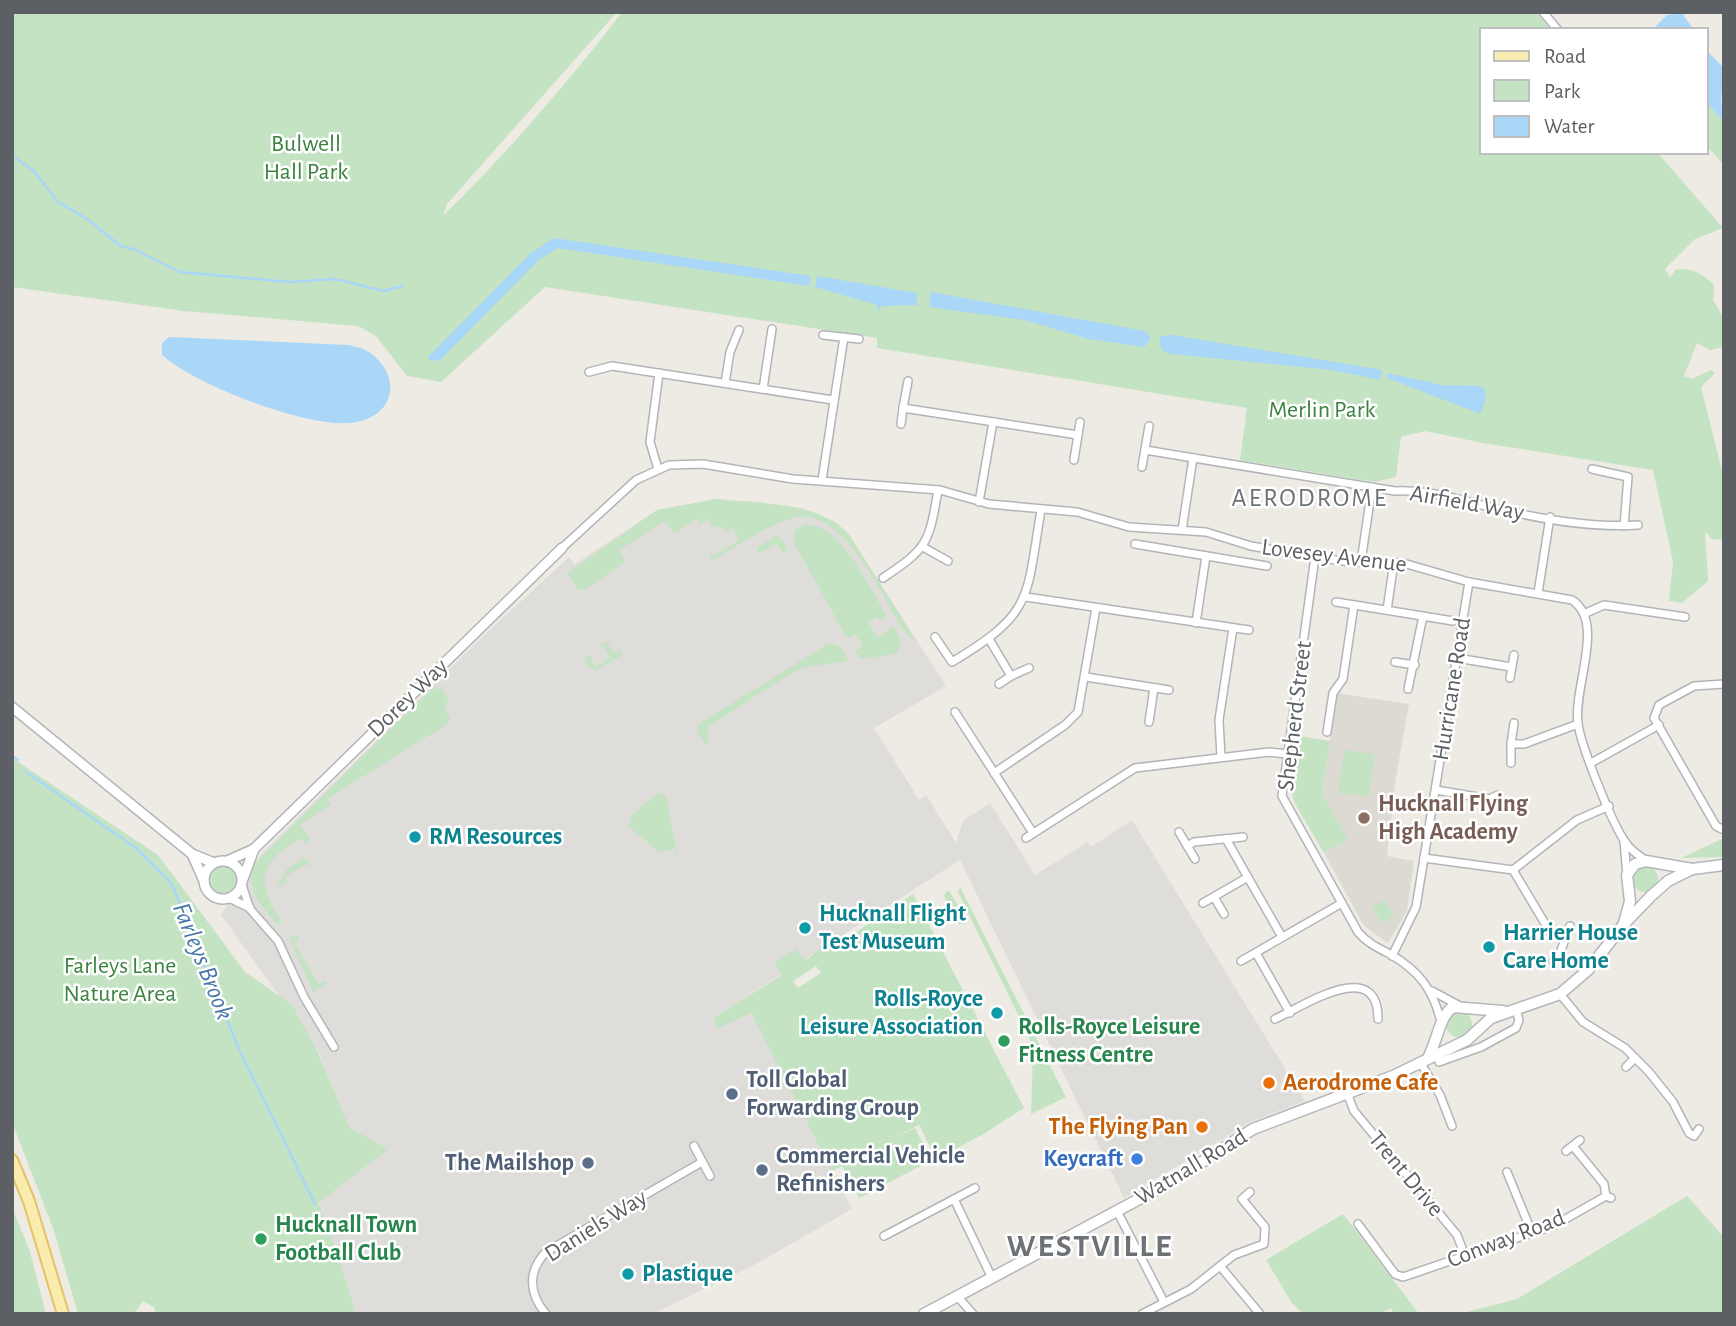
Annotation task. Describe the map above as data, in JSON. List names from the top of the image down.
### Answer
{
  "streets": {
    "main road": ["Watnall Road"],
    "street": [
      "Airfield Way",
      "Lovesey Avenue",
      "Hurricane Road",
      "Dorey Way",
      "Shepherd Street",
      "Trent Drive",
      "Daniels Way",
      "Conway Road"
    ]
  },
  "crossings": [
    ["Lovesey Avenue", "Hurricane Road"],
    ["Lovesey Avenue", "Shepherd Street"],
    ["Hurricane Road", "Shepherd Street"],
    ["Shepherd Street", "Watnall Road"],
    ["Watnall Road", "Trent Drive"],
    ["Trent Drive", "Conway Road"]
  ],
  "districts": ["AERODROME", "WESTVILLE"],
  "water": ["Farleys Brook"],
  "parks": ["Bulwell Hall Park", "Merlin Park", "Farleys Lane Nature Area"],
  "places": [
    "Hucknall Flying High Academy",
    "RM Resources",
    "Hucknall Flight Test Museum",
    "Harrier House Care Home",
    "Rolls-Royce Leisure Association",
    "Rolls-Royce Leisure Fitness Centre",
    "Aerodrome Cafe",
    "Toll Global Forwarding Group",
    "The Flying Pan",
    "Keycraft",
    "The Mailshop",
    "Commercial Vehicle Refinishers",
    "Hucknall Town Football Club",
    "Plastique"
  ],
  "legend": ["Road", "Park", "Water"]
}
